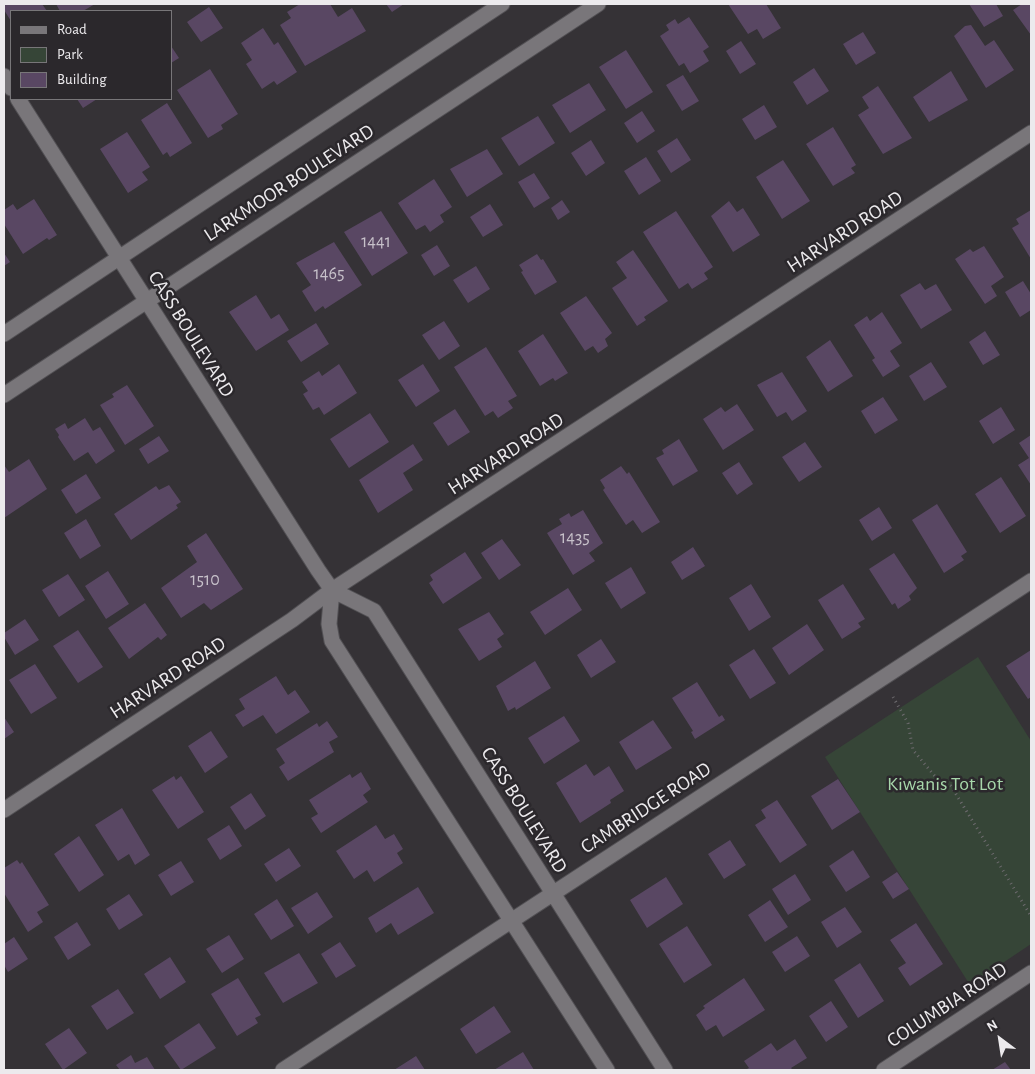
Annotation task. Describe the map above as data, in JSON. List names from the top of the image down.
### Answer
{
  "streets": {
    "street": [
      "LARKMOOR BOULEVARD",
      "HARVARD ROAD",
      "CASS BOULEVARD",
      "CAMBRIDGE ROAD",
      "COLUMBIA ROAD"
    ]
  },
  "crossings": [
    ["LARKMOOR BOULEVARD", "CASS BOULEVARD"],
    ["HARVARD ROAD", "CASS BOULEVARD"],
    ["CASS BOULEVARD", "CAMBRIDGE ROAD"]
  ],
  "parks": ["Kiwanis Tot Lot"],
  "house_numbers": [
    "1441",
    "1465",
    "1435",
    "1510"
  ],
  "legend": ["Road", "Park", "Building"],
  "north": "top left"
}
